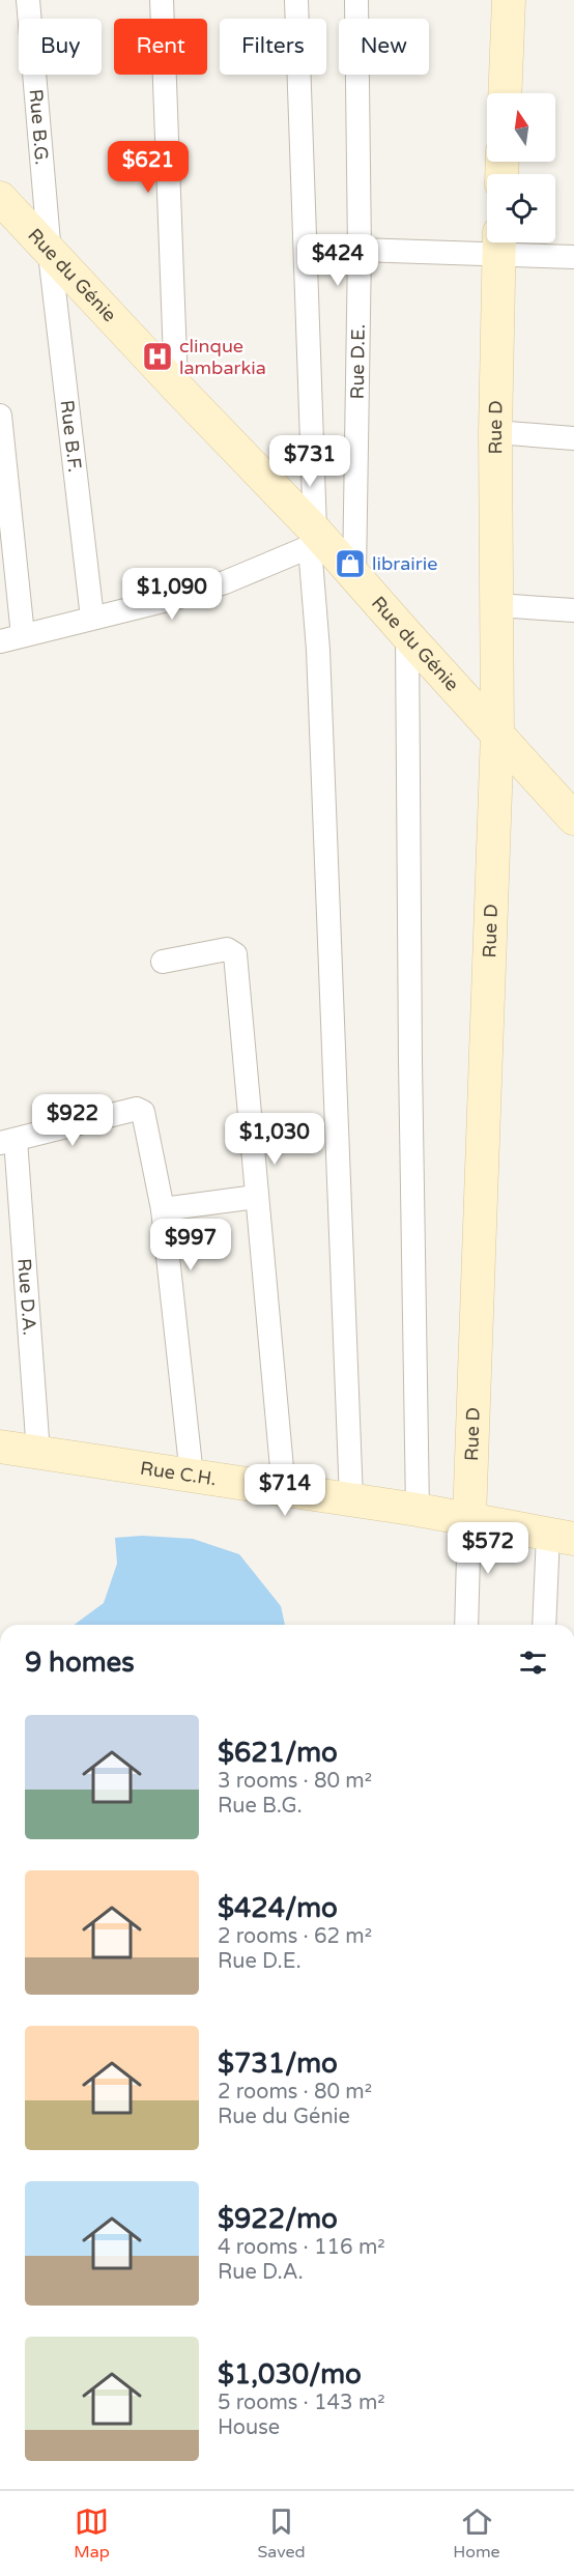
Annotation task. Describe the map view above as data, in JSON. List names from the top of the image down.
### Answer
{
  "streets": {
    "street": [
      "Rue B.G.",
      "Rue du Génie",
      "Rue D.E.",
      "Rue D",
      "Rue B.F.",
      "Rue D.A.",
      "Rue C.H."
    ]
  },
  "crossings": [
    ["Rue B.G.", "Rue du Génie"],
    ["Rue B.G.", "Rue B.F."],
    ["Rue du Génie", "Rue D.E."],
    ["Rue du Génie", "Rue D"],
    ["Rue du Génie", "Rue B.F."],
    ["Rue D", "Rue C.H."],
    ["Rue D.A.", "Rue C.H."]
  ],
  "places": {
    "hospital": ["clinque lambarkia"],
    "shop": ["librairie"]
  },
  "north": "top",
  "page": {
    "chip": [
      "Buy",
      "Rent",
      "Filters",
      "New"
    ],
    "price": [
      "$621",
      "$424",
      "$731",
      "$1,090",
      "$922",
      "$1,030",
      "$997",
      "$714",
      "$572"
    ],
    "heading": "9 homes",
    "list": [
      {
        "name": "$621/mo",
        "note": "3 rooms · 80 m² · Rue B.G."
      },
      {
        "name": "$424/mo",
        "note": "2 rooms · 62 m² · Rue D.E."
      },
      {
        "name": "$731/mo",
        "note": "2 rooms · 80 m² · Rue du Génie"
      },
      {
        "name": "$922/mo",
        "note": "4 rooms · 116 m² · Rue D.A."
      },
      {
        "name": "$1,030/mo",
        "note": "5 rooms · 143 m² · House"
      }
    ],
    "tabs": ["Map", "Saved", "Home"]
  }
}
